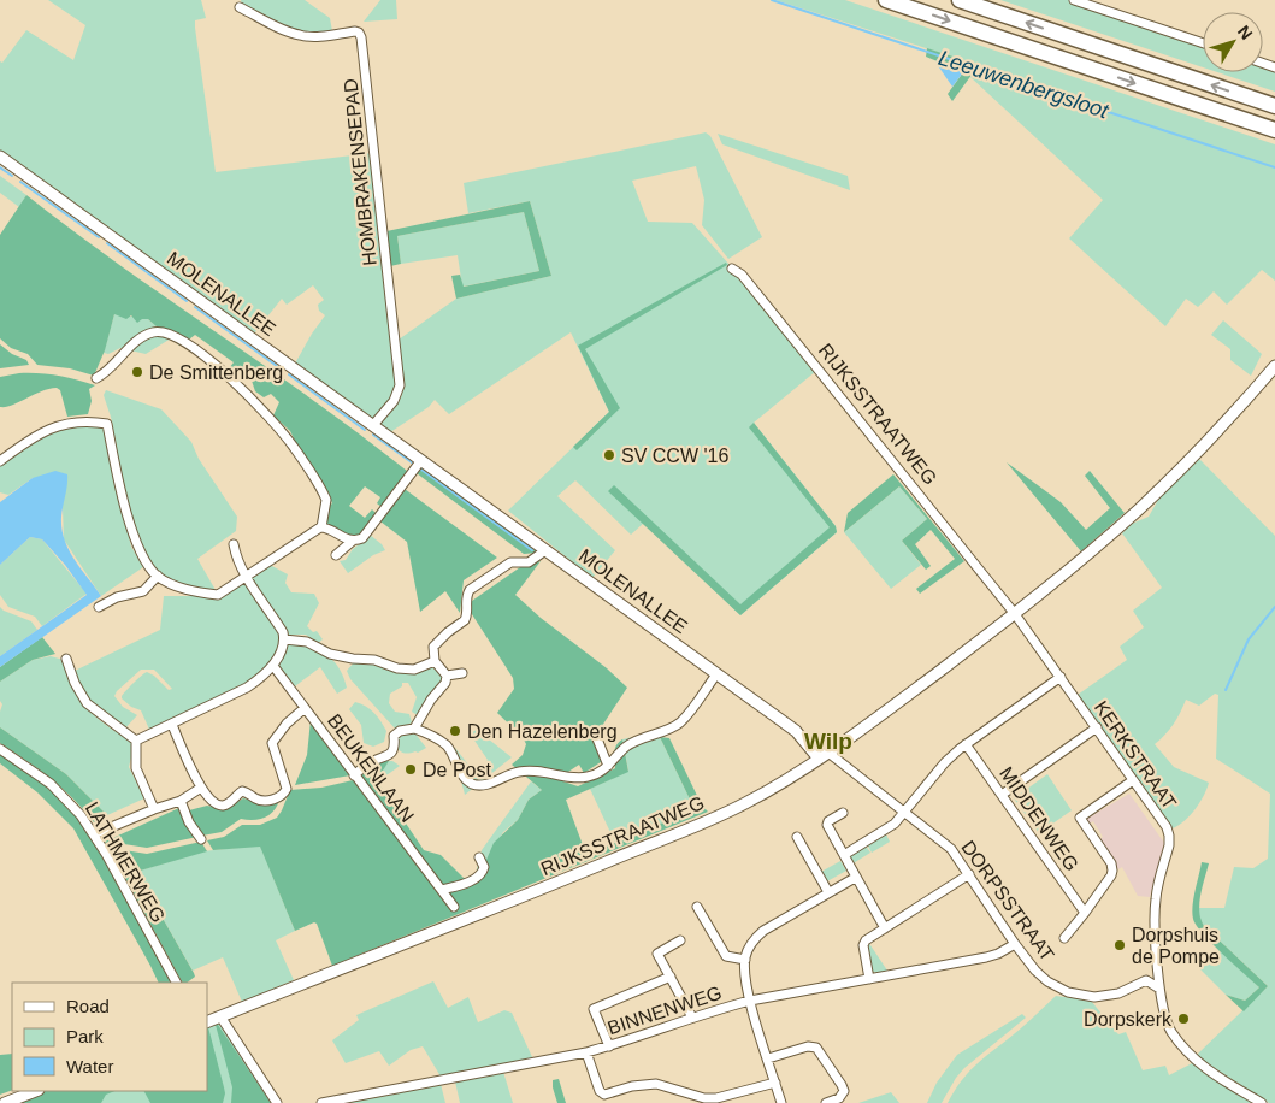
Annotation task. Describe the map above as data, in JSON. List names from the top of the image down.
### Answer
{
  "streets": {
    "main road": ["MOLENALLEE", "RIJKSSTRAATWEG"],
    "street": [
      "HOMBRAKENSEPAD",
      "KERKSTRAAT",
      "BEUKENLAAN",
      "MIDDENWEG",
      "LATHMERWEG",
      "DORPSSTRAAT",
      "BINNENWEG"
    ]
  },
  "crossings": [
    ["HOMBRAKENSEPAD", "MOLENALLEE"],
    ["MOLENALLEE", "RIJKSSTRAATWEG"],
    ["MOLENALLEE", "DORPSSTRAAT"],
    ["RIJKSSTRAATWEG", "KERKSTRAAT"],
    ["RIJKSSTRAATWEG", "DORPSSTRAAT"],
    ["KERKSTRAAT", "DORPSSTRAAT"],
    ["DORPSSTRAAT", "BINNENWEG"]
  ],
  "districts": ["Wilp"],
  "water": ["Leeuwenbergsloot"],
  "places": [
    "De Smittenberg",
    "SV CCW '16",
    "Den Hazelenberg",
    "De Post",
    "Dorpshuis de Pompe",
    "Dorpskerk"
  ],
  "legend": ["Road", "Park", "Water"],
  "north": "top right"
}
